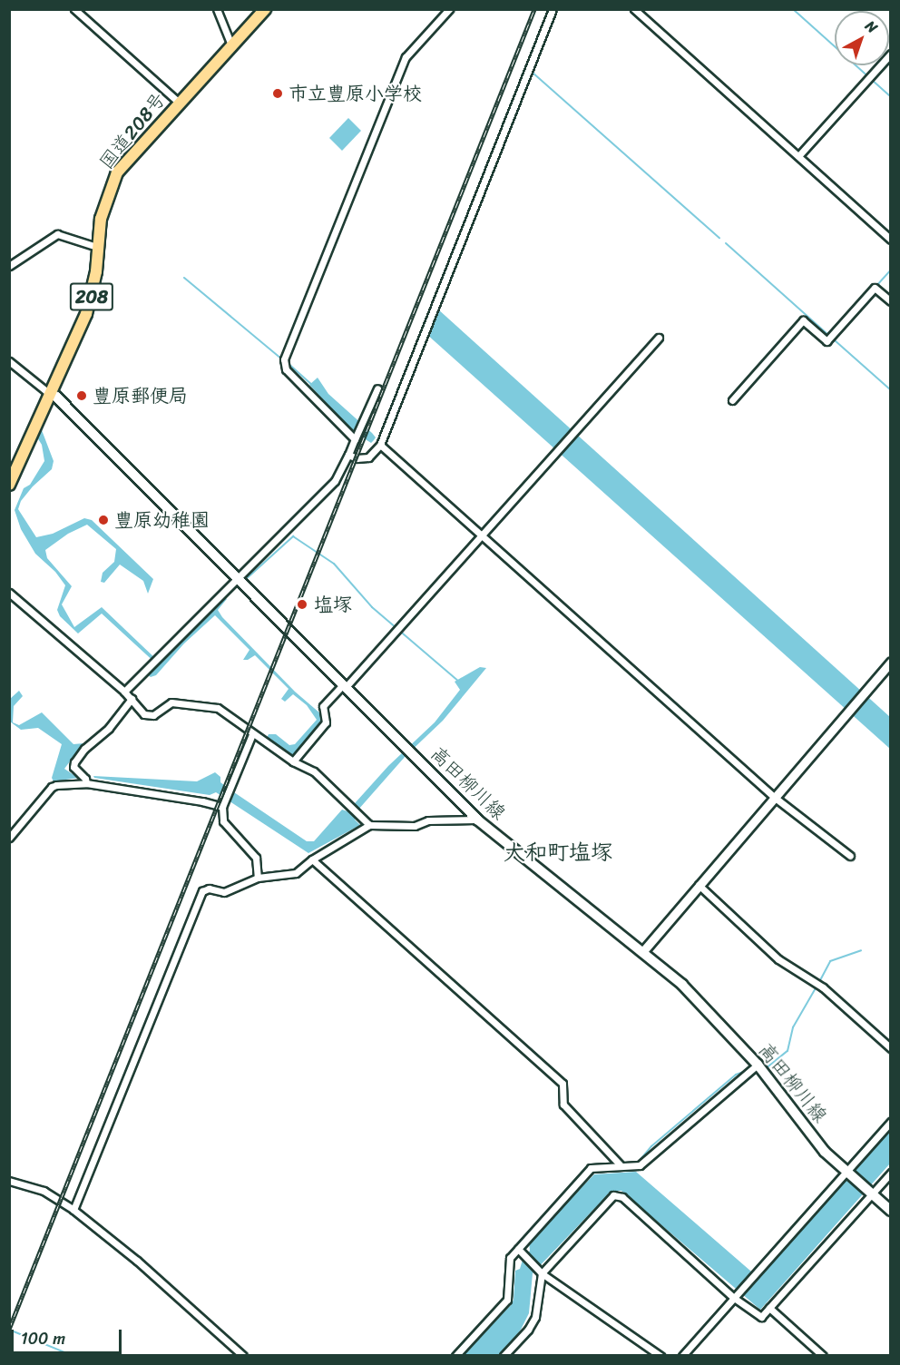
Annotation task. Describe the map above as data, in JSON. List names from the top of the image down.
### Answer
{
  "streets": {
    "highway": ["国道208号", "208"],
    "main road": ["高田柳川線"]
  },
  "crossings": [
    ["国道208号", "高田柳川線"]
  ],
  "districts": ["大和町塩塚"],
  "places": [
    "市立豊原小学校",
    "豊原郵便局",
    "豊原幼稚園",
    "塩塚"
  ],
  "scale_bar": "100 m",
  "north": "top right"
}
